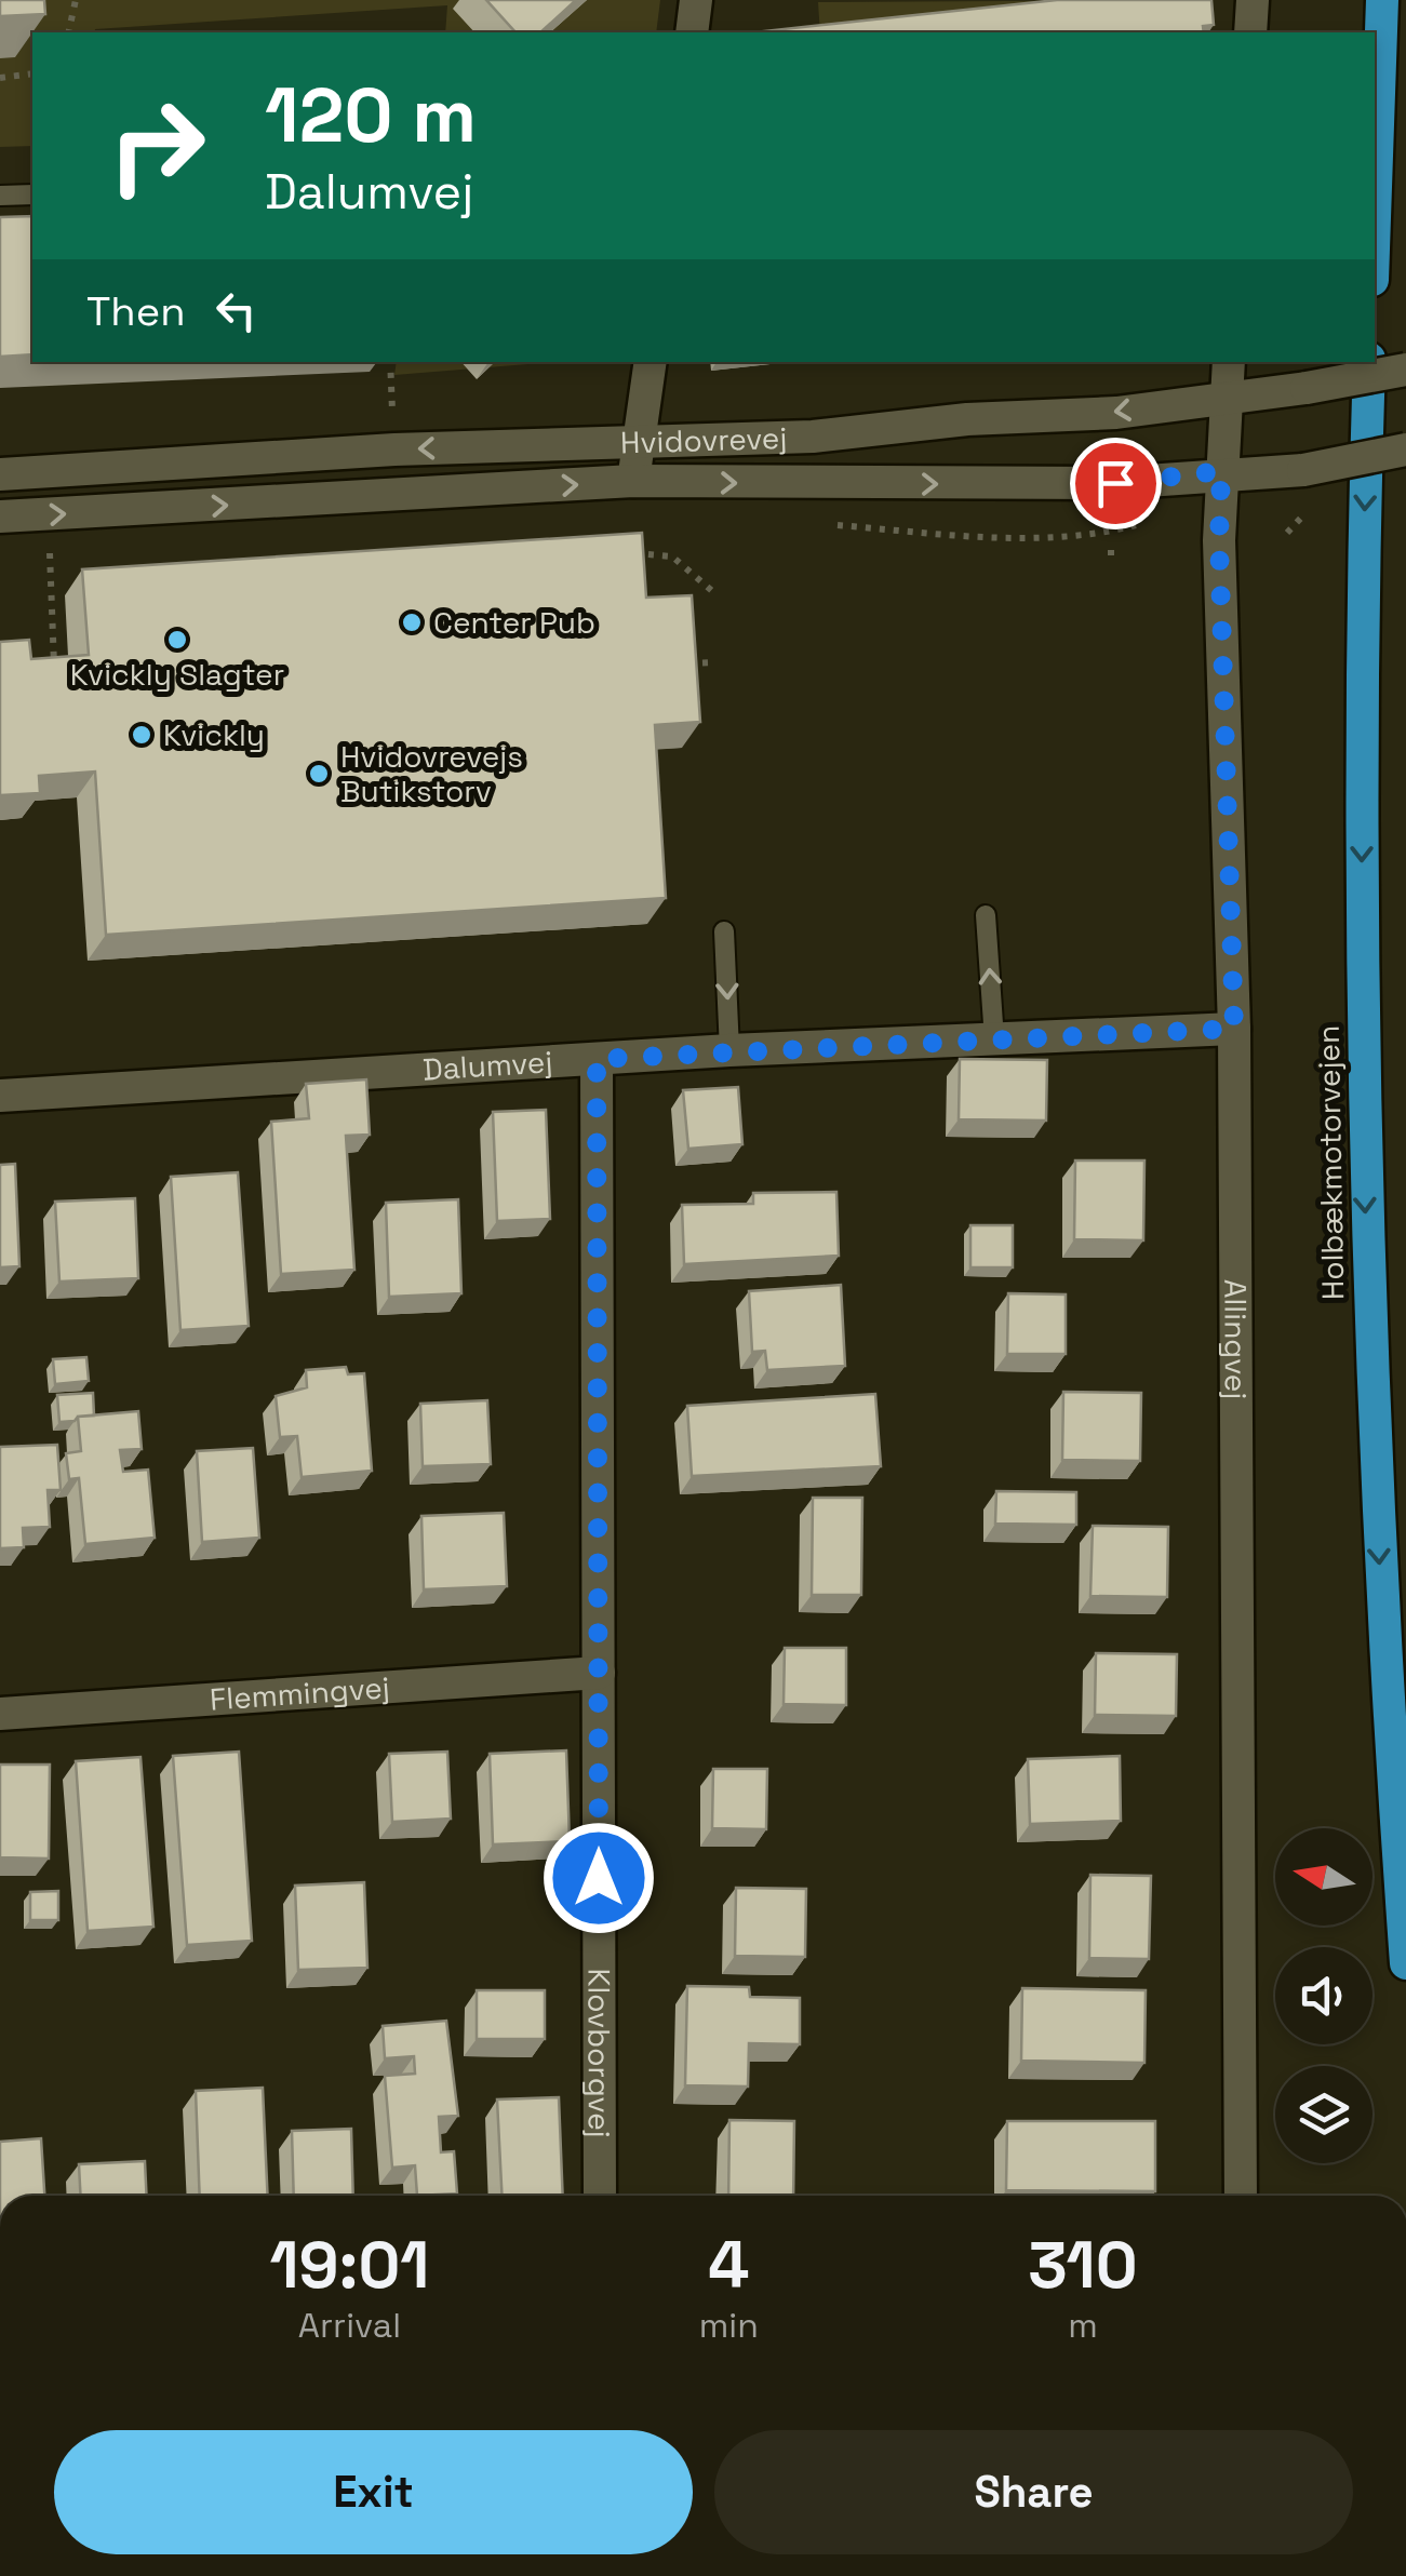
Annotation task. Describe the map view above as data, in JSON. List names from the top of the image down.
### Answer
{
  "streets": {
    "highway": ["Holbækmotorvejen"],
    "street": [
      "Hvidovrevej",
      "Dalumvej",
      "Allingvej",
      "Flemmingvej",
      "Klovborgvej"
    ]
  },
  "crossings": [
    ["Hvidovrevej", "Allingvej"],
    ["Dalumvej", "Allingvej"],
    ["Dalumvej", "Klovborgvej"],
    ["Flemmingvej", "Klovborgvej"]
  ],
  "one_way": ["Holbækmotorvejen"],
  "places": [
    "Center Pub",
    "Kvickly Slagter",
    "Kvickly",
    "Hvidovrevejs Butikstorv"
  ],
  "north": "left",
  "page": {
    "turn": ["120 m", "Dalumvej"],
    "then": "Then",
    "eta": [
      "19:01",
      "Arrival",
      "4",
      "min",
      "310",
      "m"
    ],
    "buttons": ["Exit", "Share"]
  }
}
